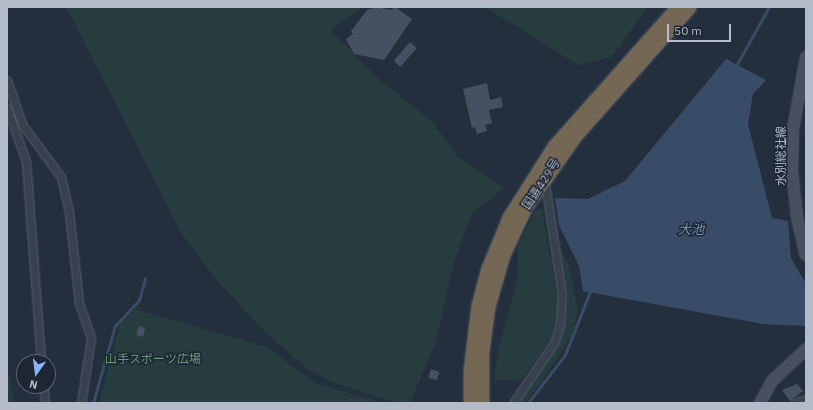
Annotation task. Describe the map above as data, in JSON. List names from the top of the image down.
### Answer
{
  "streets": {
    "highway": ["国道429号"],
    "main road": ["水別総社線"]
  },
  "water": ["大池"],
  "parks": ["山手スポーツ広場"],
  "scale_bar": "50 m",
  "north": "bottom"
}
